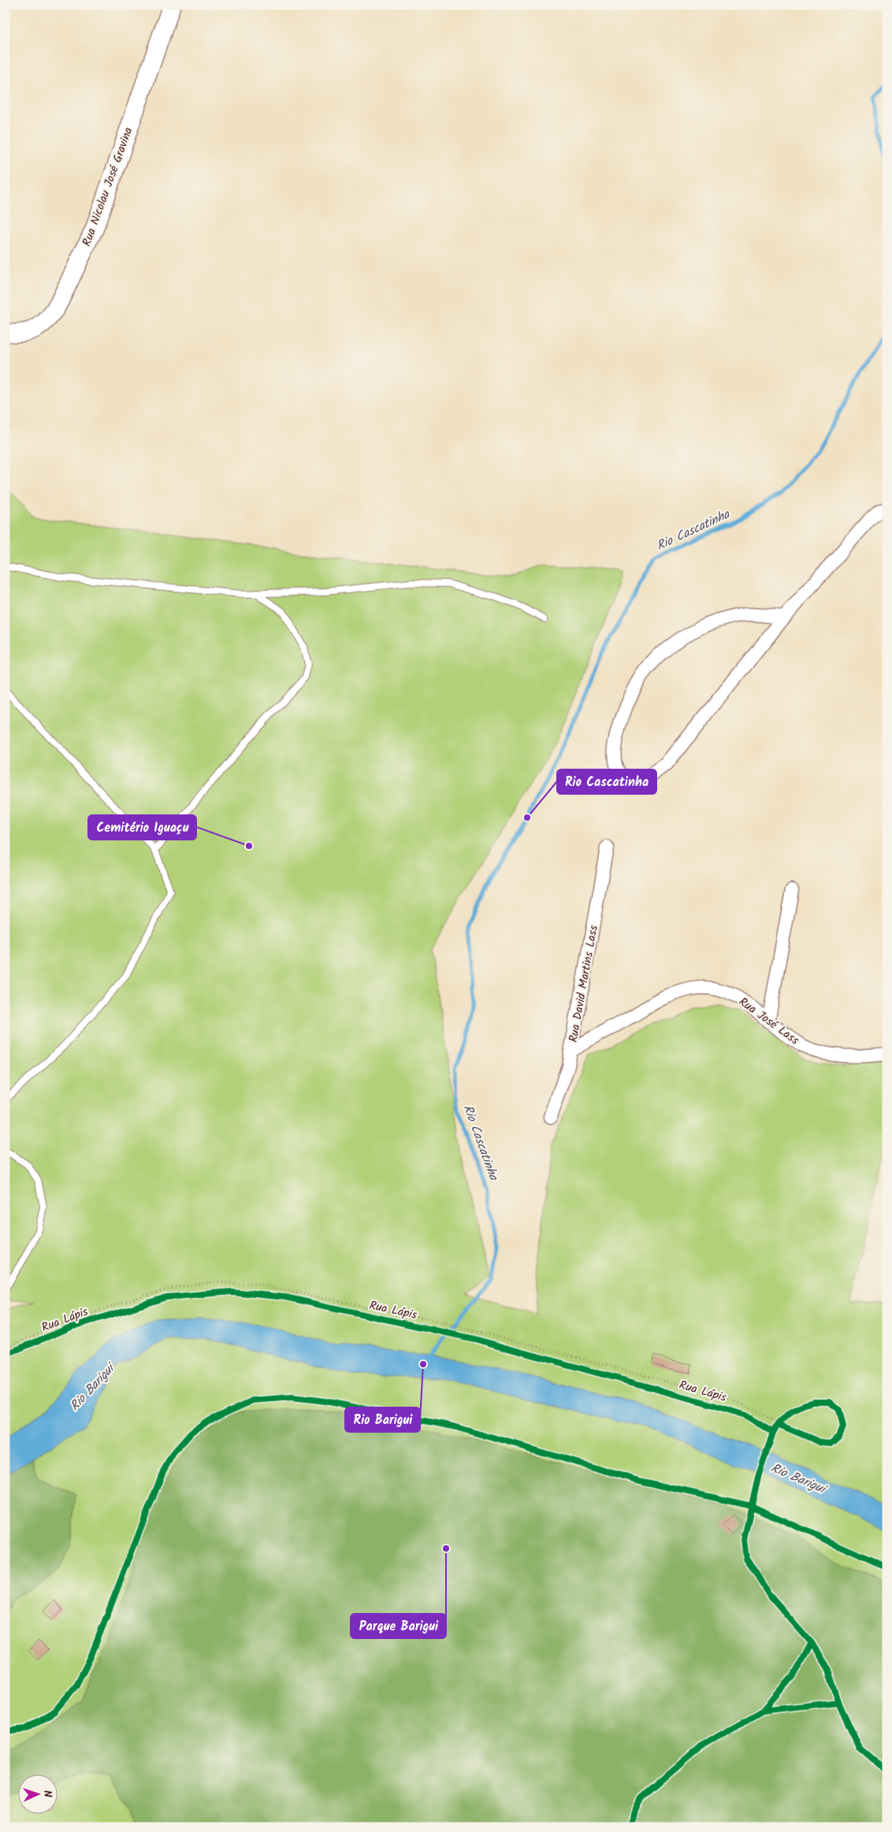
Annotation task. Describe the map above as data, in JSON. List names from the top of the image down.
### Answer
{
  "streets": {
    "main road": ["Rua Nicolau José Gravina"],
    "street": ["Rua David Martins Lass", "Rua José Lass"],
    "cycle path": ["Rua Lápis"]
  },
  "crossings": [
    ["Rua David Martins Lass", "Rua José Lass"]
  ],
  "water": ["Rio Cascatinha", "Rio Barigui"],
  "places": [
    "Rio Cascatinha",
    "Cemitério Iguaçu",
    "Rio Barigui",
    "Parque Barigui"
  ],
  "north": "right"
}
